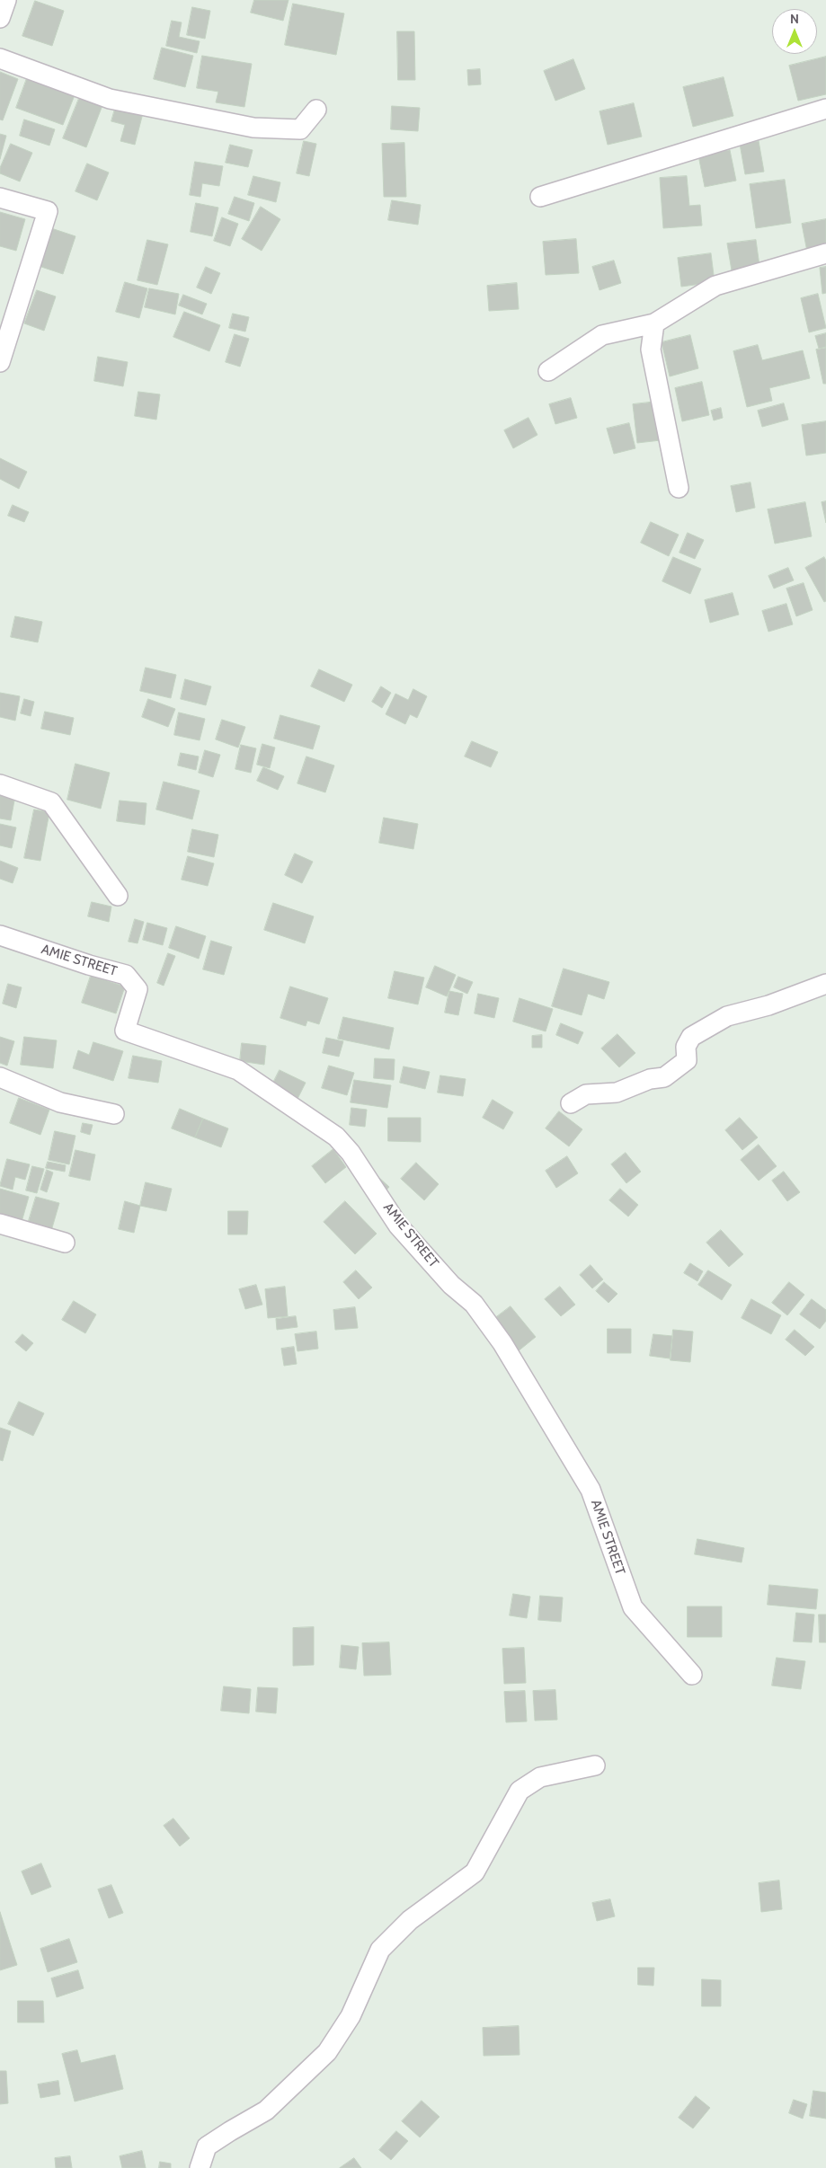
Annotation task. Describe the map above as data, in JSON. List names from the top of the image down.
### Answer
{
  "streets": {
    "street": ["AMIE STREET"]
  },
  "north": "top"
}
